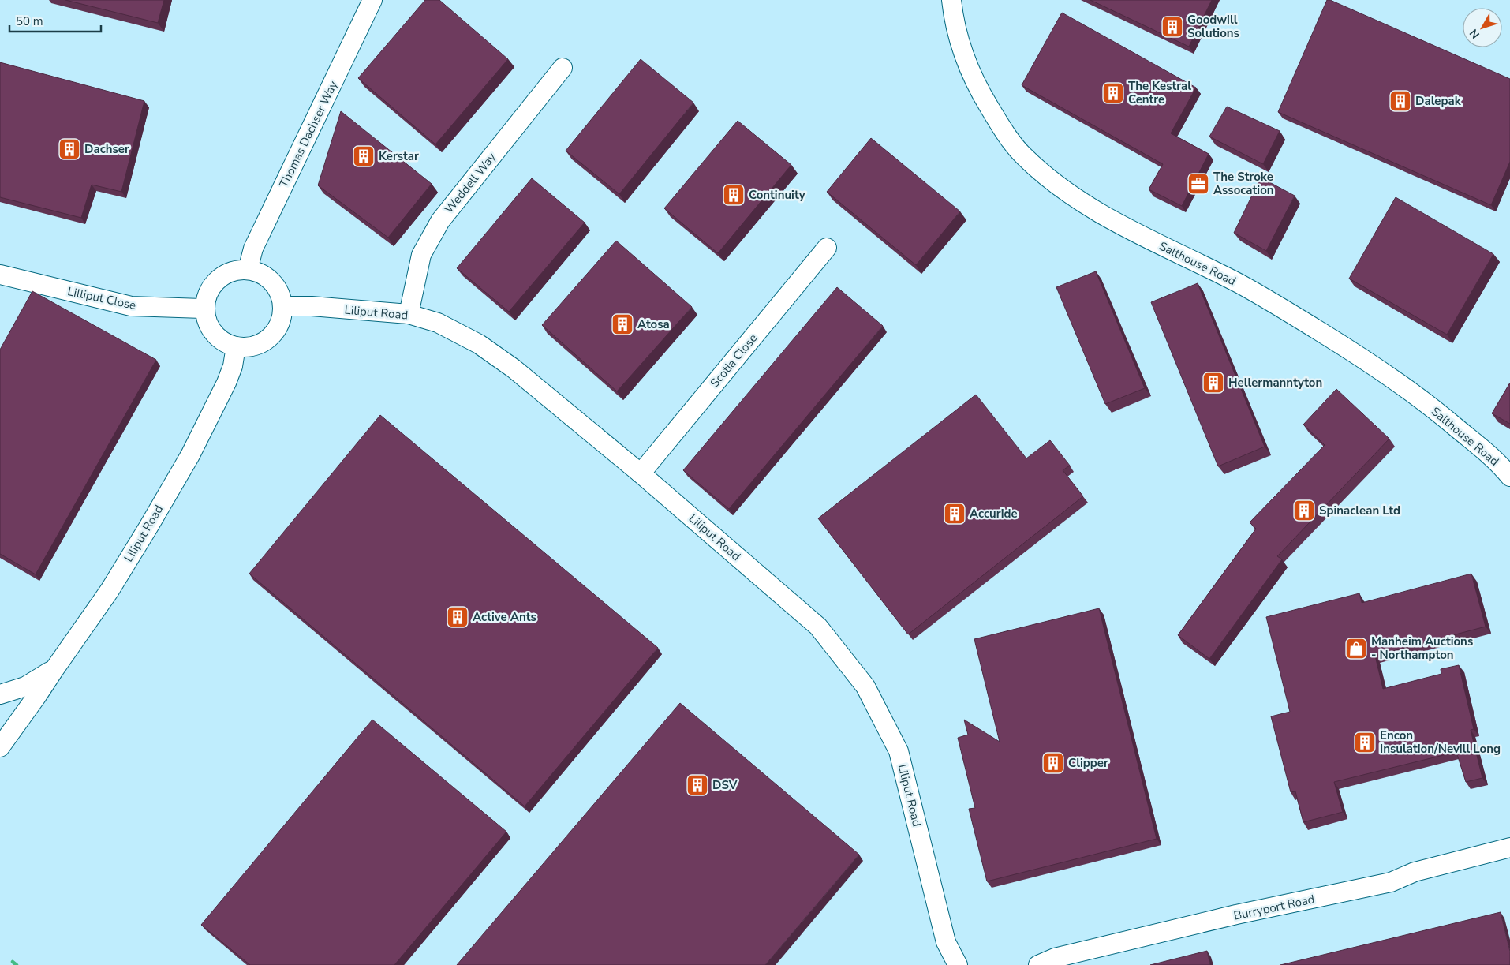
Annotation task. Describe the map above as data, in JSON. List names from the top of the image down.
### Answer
{
  "streets": {
    "street": [
      "Thomas Dachser Way",
      "Weddell Way",
      "Salthouse Road",
      "Lilliput Close",
      "Liliput Road",
      "Scotia Close",
      "Burryport Road"
    ]
  },
  "crossings": [
    ["Thomas Dachser Way", "Lilliput Close"],
    ["Thomas Dachser Way", "Liliput Road"],
    ["Weddell Way", "Liliput Road"],
    ["Lilliput Close", "Liliput Road"],
    ["Liliput Road", "Scotia Close"]
  ],
  "places": {
    "building": [
      "Goodwill Solutions",
      "The Kestral Centre",
      "Dalepak",
      "Dachser",
      "Kerstar",
      "Continuity",
      "Atosa",
      "Hellermanntyton",
      "Spinaclean Ltd",
      "Accuride",
      "Active Ants",
      "Encon Insulation/Nevill Long",
      "Clipper",
      "DSV"
    ],
    "office": ["The Stroke Assocation"],
    "shop": ["Manheim Auctions - Northampton"]
  },
  "scale_bar": "50 m",
  "north": "bottom left"
}
